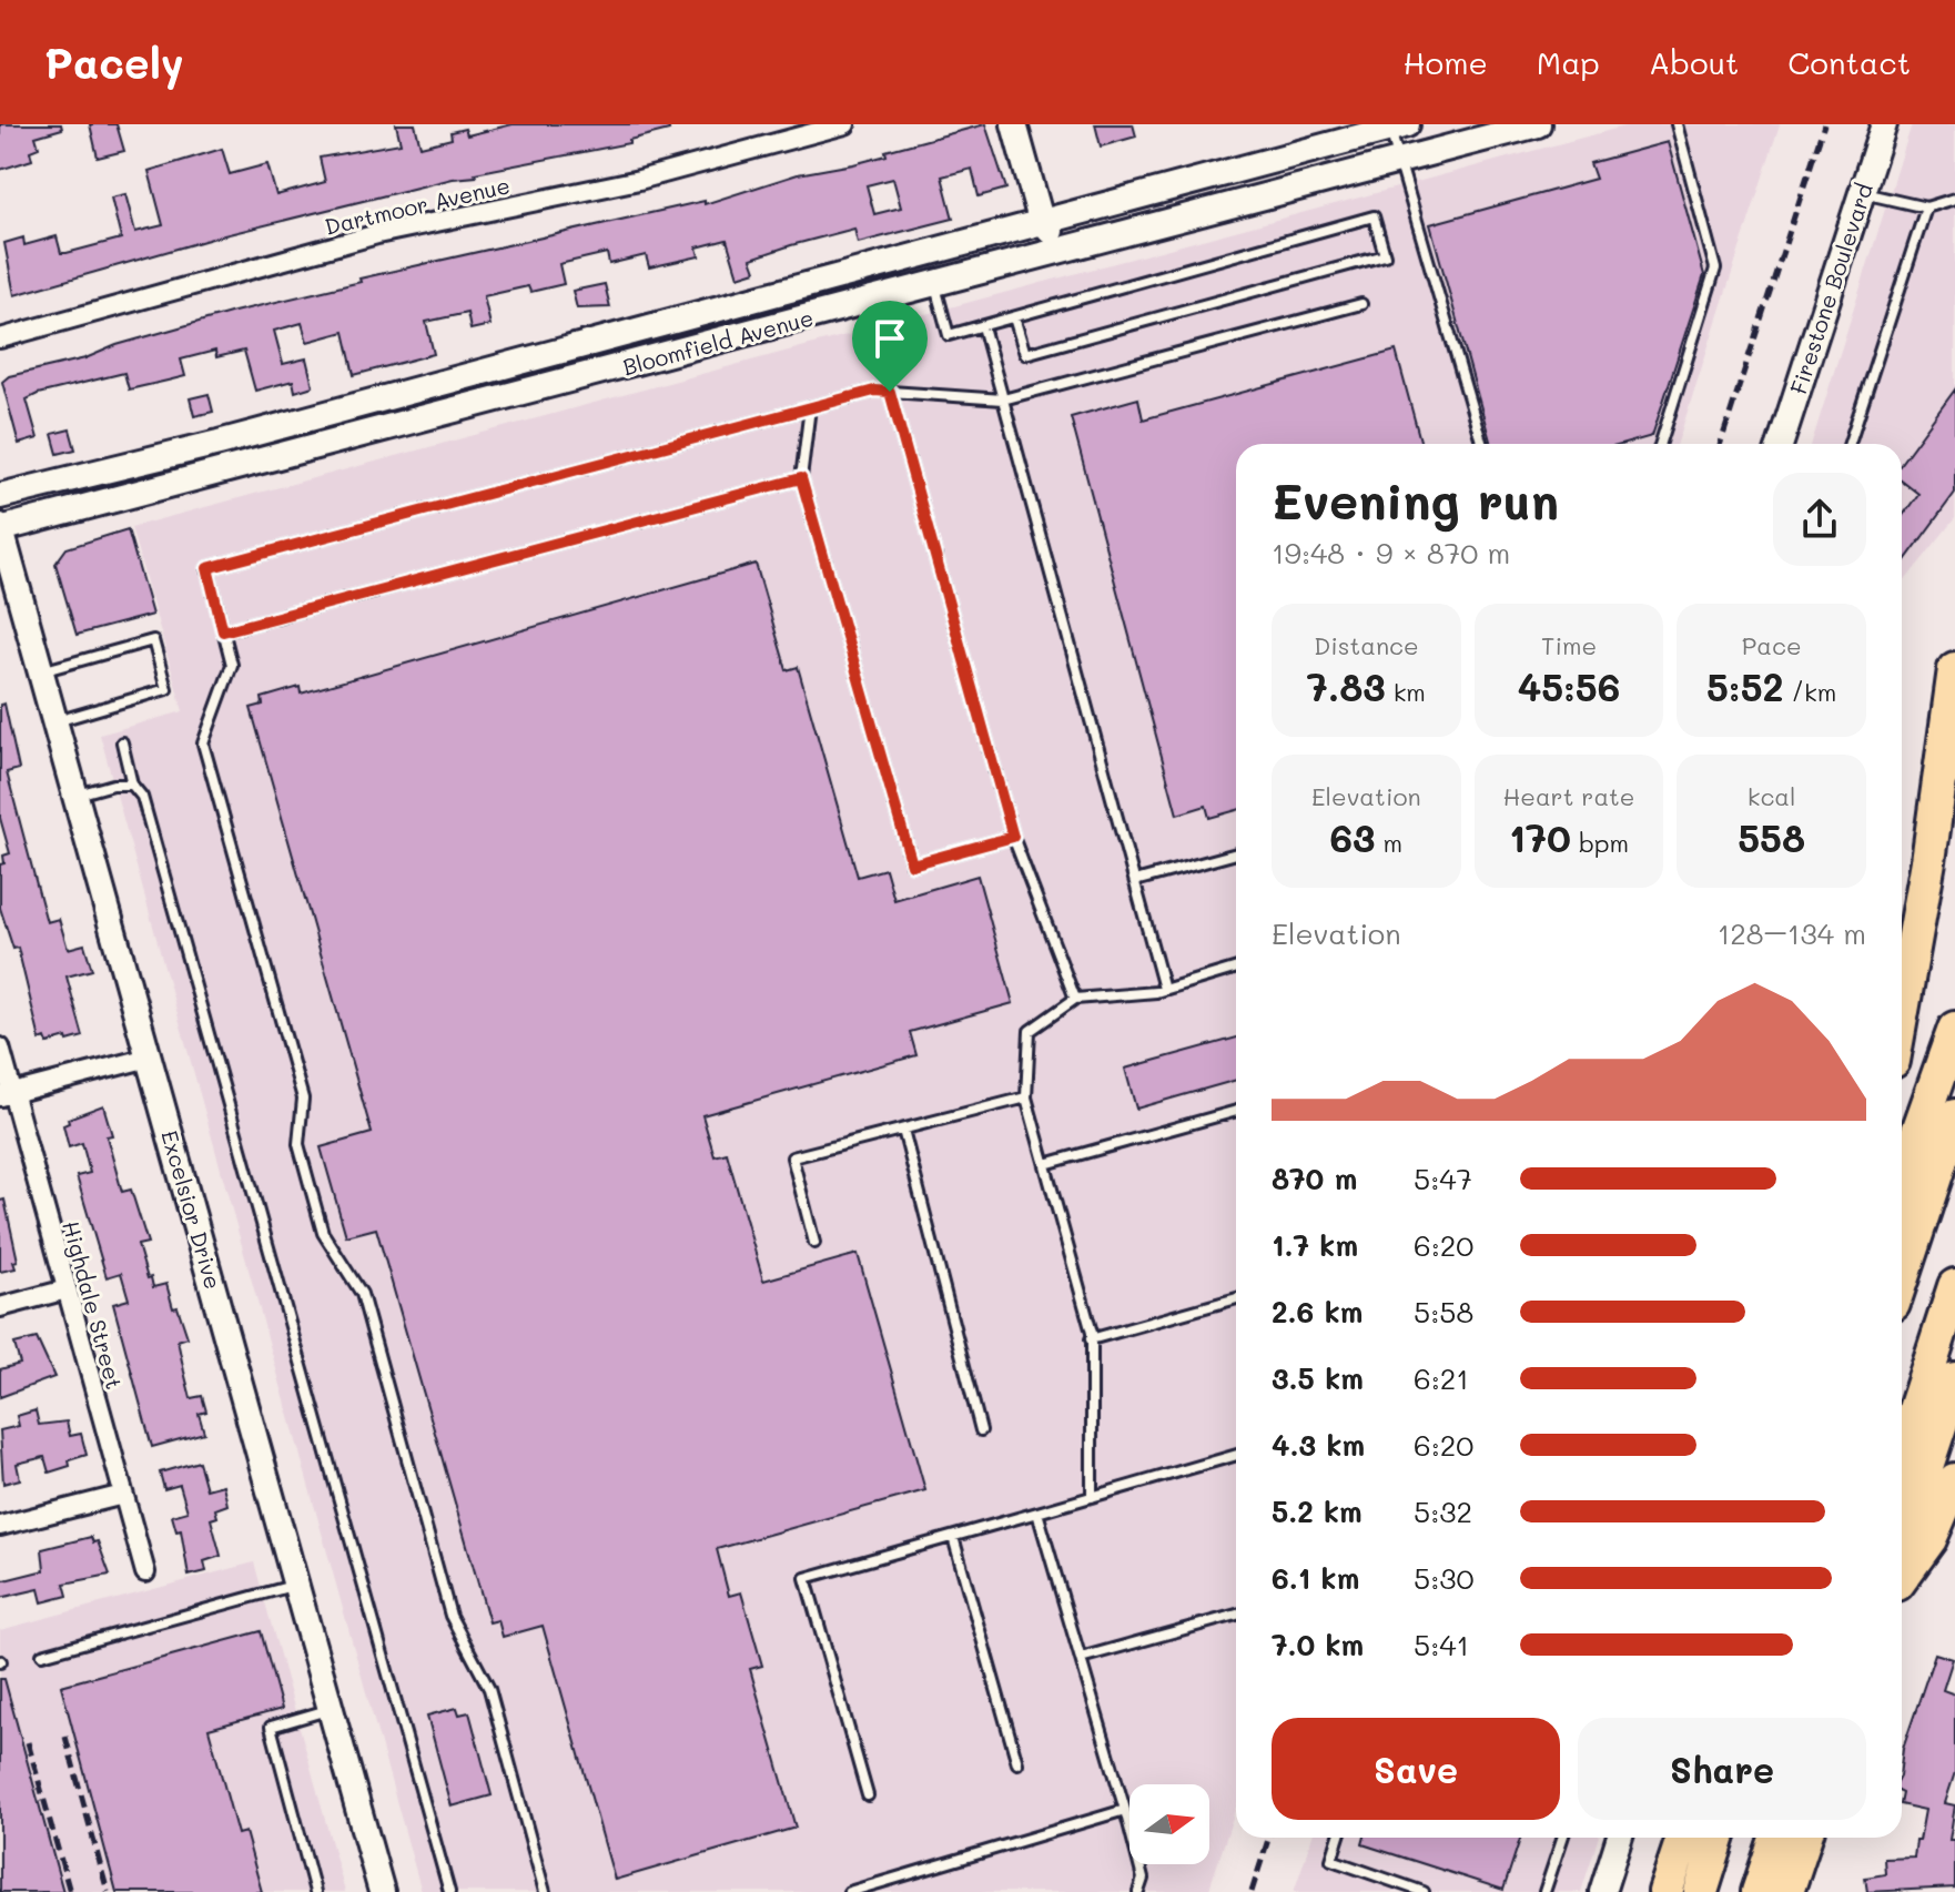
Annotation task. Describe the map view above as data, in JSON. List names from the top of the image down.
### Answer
{
  "streets": {
    "main road": ["Firestone Boulevard", "Bloomfield Avenue", "Excelsior Drive"],
    "street": ["Dartmoor Avenue", "Highdale Street"]
  },
  "crossings": [
    ["Bloomfield Avenue", "Excelsior Drive"]
  ],
  "north": "right",
  "page": {
    "header": "Pacely",
    "nav": [
      "Home",
      "Map",
      "About",
      "Contact"
    ],
    "heading": ["Evening run", "19:48 · 9 × 870 m"],
    "stats": [
      ["Distance", "7.83 km"],
      ["Time", "45:56"],
      ["Pace", "5:52 /km"],
      ["Elevation", "63 m"],
      ["Heart rate", "170 bpm"],
      ["kcal", "558"]
    ],
    "chart": ["Elevation", "128–134 m"],
    "list": [
      {
        "name": "870 m",
        "note": "5:47"
      },
      {
        "name": "1.7 km",
        "note": "6:20"
      },
      {
        "name": "2.6 km",
        "note": "5:58"
      },
      {
        "name": "3.5 km",
        "note": "6:21"
      },
      {
        "name": "4.3 km",
        "note": "6:20"
      },
      {
        "name": "5.2 km",
        "note": "5:32"
      },
      {
        "name": "6.1 km",
        "note": "5:30"
      },
      {
        "name": "7.0 km",
        "note": "5:41"
      }
    ],
    "buttons": ["Save", "Share"]
  }
}
